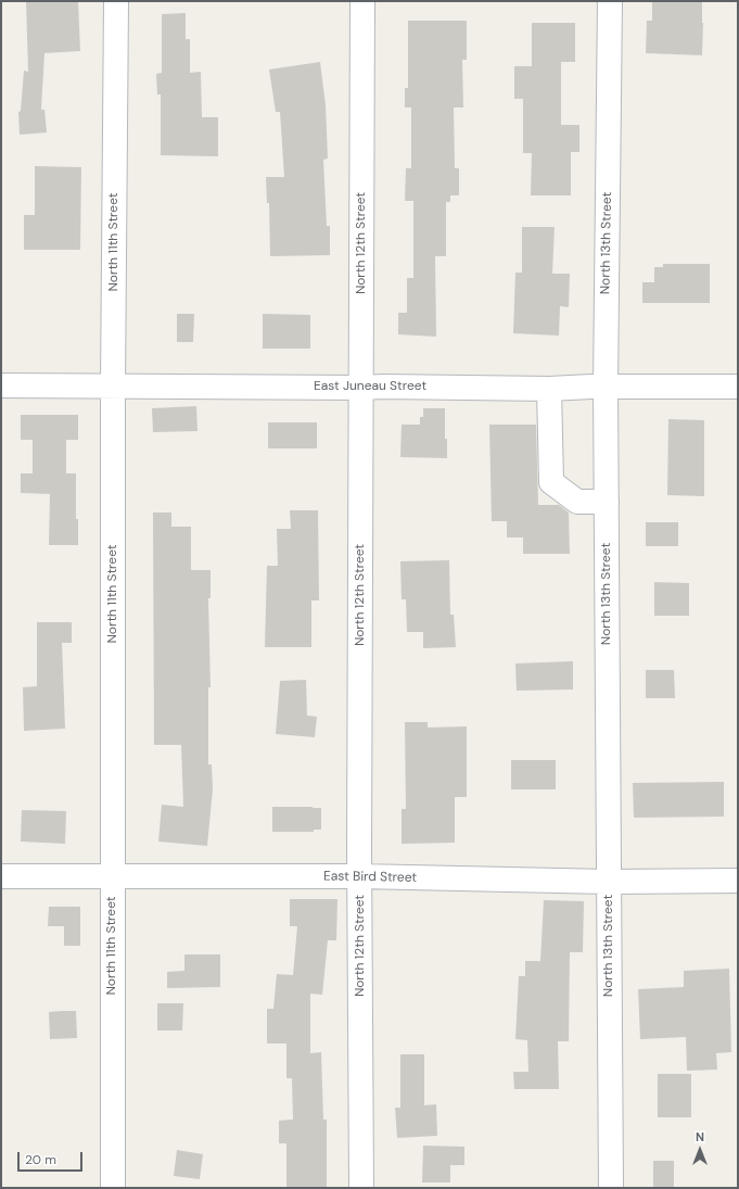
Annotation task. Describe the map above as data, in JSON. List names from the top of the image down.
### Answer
{
  "streets": {
    "street": [
      "North 11th Street",
      "North 12th Street",
      "North 13th Street",
      "East Juneau Street",
      "East Bird Street"
    ]
  },
  "crossings": [
    ["North 11th Street", "East Juneau Street"],
    ["North 11th Street", "East Bird Street"],
    ["North 12th Street", "East Juneau Street"],
    ["North 12th Street", "East Bird Street"],
    ["North 13th Street", "East Juneau Street"],
    ["North 13th Street", "East Bird Street"]
  ],
  "scale_bar": "20 m",
  "north": "top"
}
